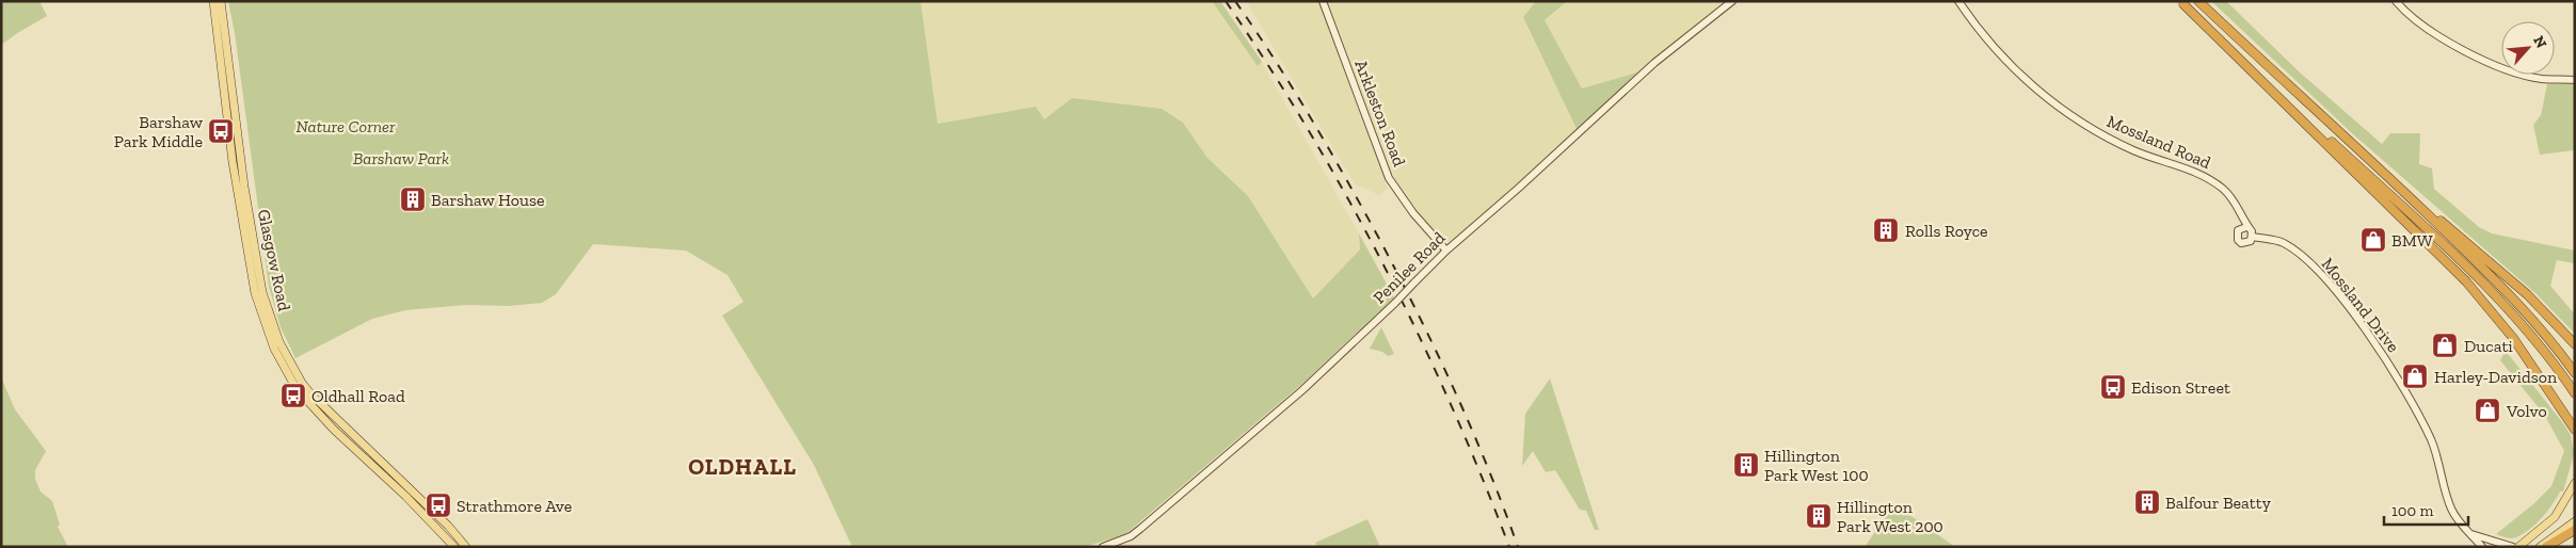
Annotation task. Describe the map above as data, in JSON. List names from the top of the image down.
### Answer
{
  "streets": {
    "main road": ["Glasgow Road"],
    "street": [
      "Arkleston Road",
      "Mossland Road",
      "Penilee Road",
      "Mossland Drive"
    ]
  },
  "crossings": [
    ["Arkleston Road", "Penilee Road"],
    ["Mossland Road", "Mossland Drive"]
  ],
  "districts": ["OLDHALL"],
  "parks": ["Nature Corner", "Barshaw Park"],
  "places": {
    "bus stop": [
      "Barshaw Park Middle",
      "Edison Street",
      "Oldhall Road",
      "Strathmore Ave"
    ],
    "building": [
      "Barshaw House",
      "Rolls Royce",
      "Hillington Park West 100",
      "Balfour Beatty",
      "Hillington Park West 200"
    ],
    "shop": [
      "BMW",
      "Ducati",
      "Harley-Davidson",
      "Volvo"
    ]
  },
  "scale_bar": "100 m",
  "north": "top right"
}
